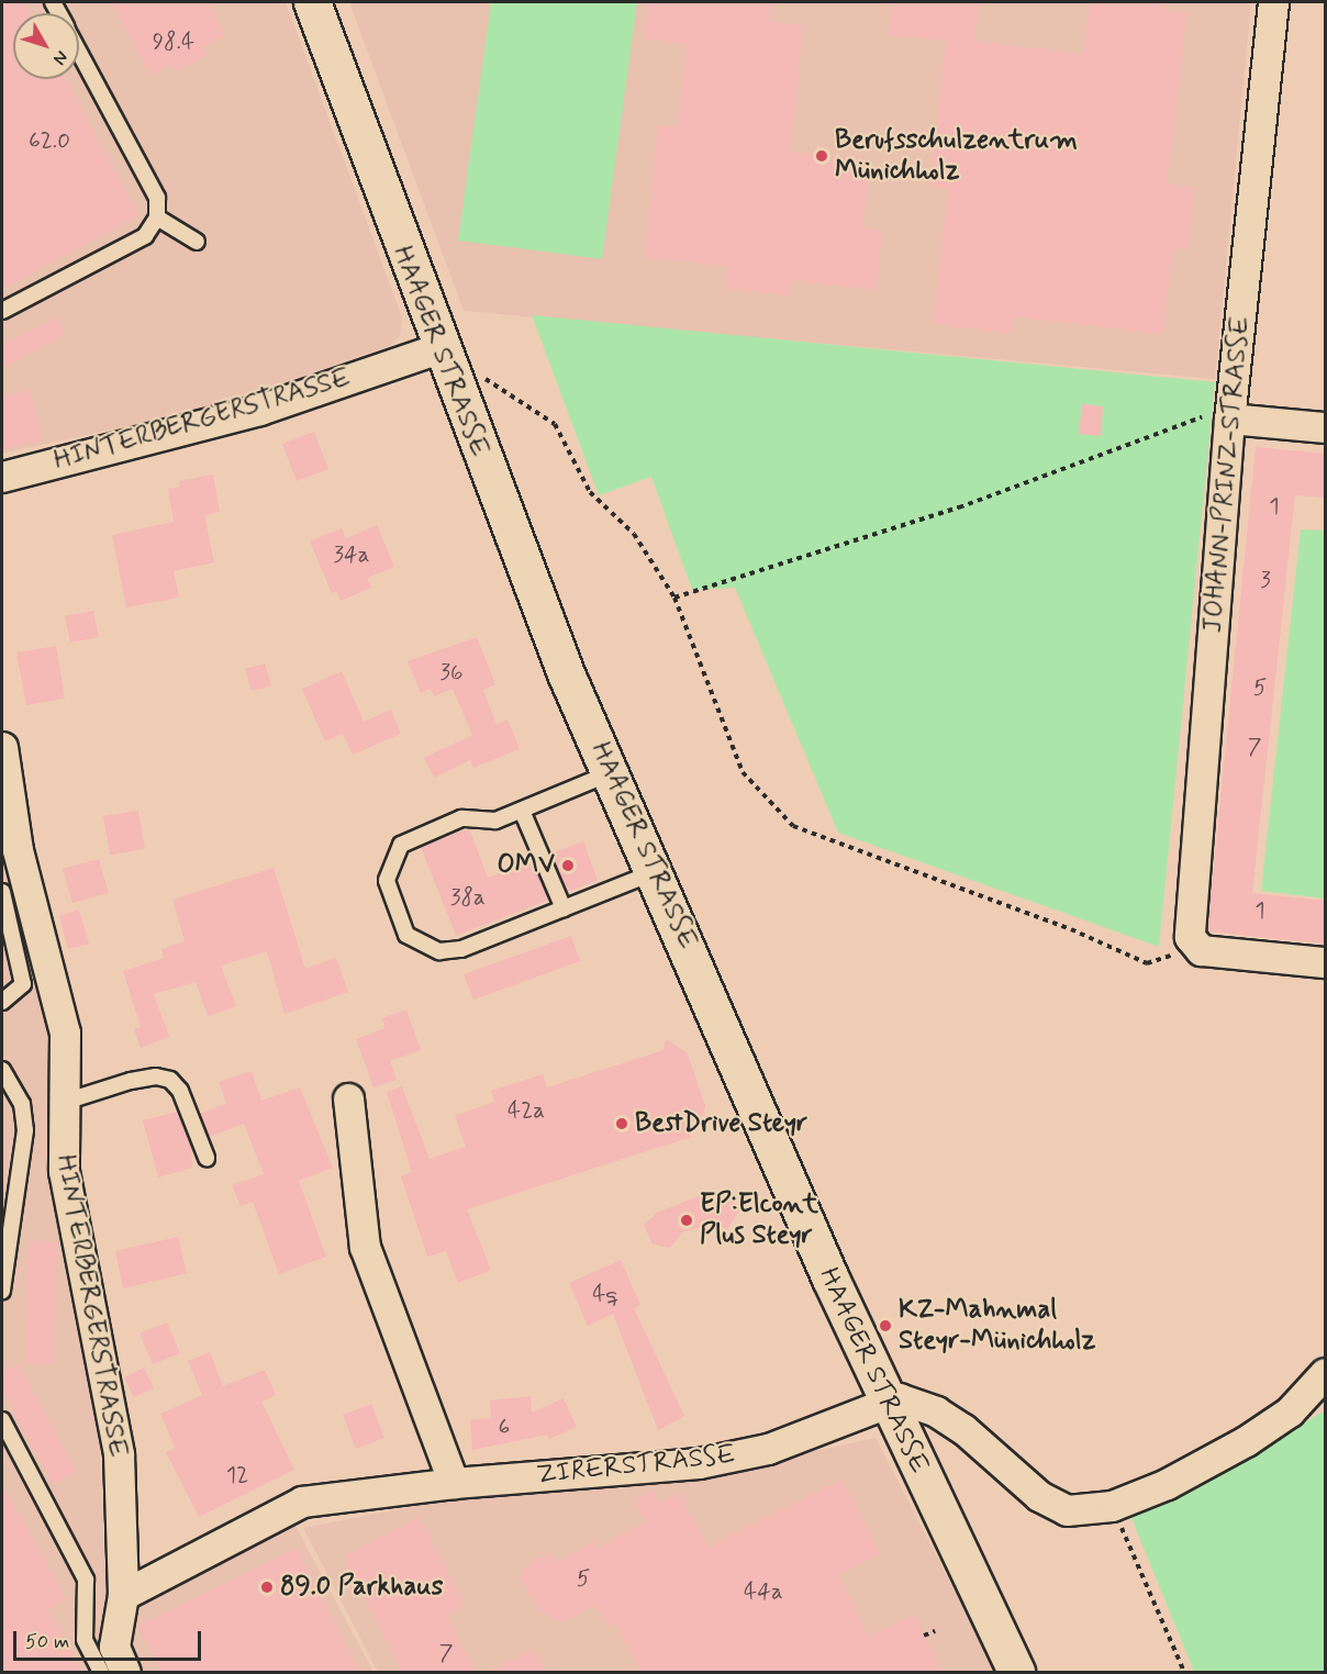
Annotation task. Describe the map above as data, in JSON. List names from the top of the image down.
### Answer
{
  "streets": {
    "main road": ["HAAGER STRASSE"],
    "street": ["HINTERBERGERSTRASSE", "JOHANN-PRINZ-STRASSE", "ZIRERSTRASSE"]
  },
  "crossings": [
    ["HAAGER STRASSE", "HINTERBERGERSTRASSE"],
    ["HAAGER STRASSE", "ZIRERSTRASSE"],
    ["HINTERBERGERSTRASSE", "ZIRERSTRASSE"]
  ],
  "places": [
    "Berufsschulzentrum Münichholz",
    "OMV",
    "BestDrive Steyr",
    "EP:Elcont Plus Steyr",
    "KZ-Mahnmal Steyr-Münichholz",
    "89.0 Parkhaus"
  ],
  "house_numbers": [
    "98.4",
    "62.0",
    "1",
    "34a",
    "3",
    "36",
    "5",
    "7",
    "38a",
    "1",
    "42a",
    "4q",
    "6",
    "12",
    "5",
    "44a",
    "7"
  ],
  "scale_bar": "50 m",
  "north": "bottom right"
}
